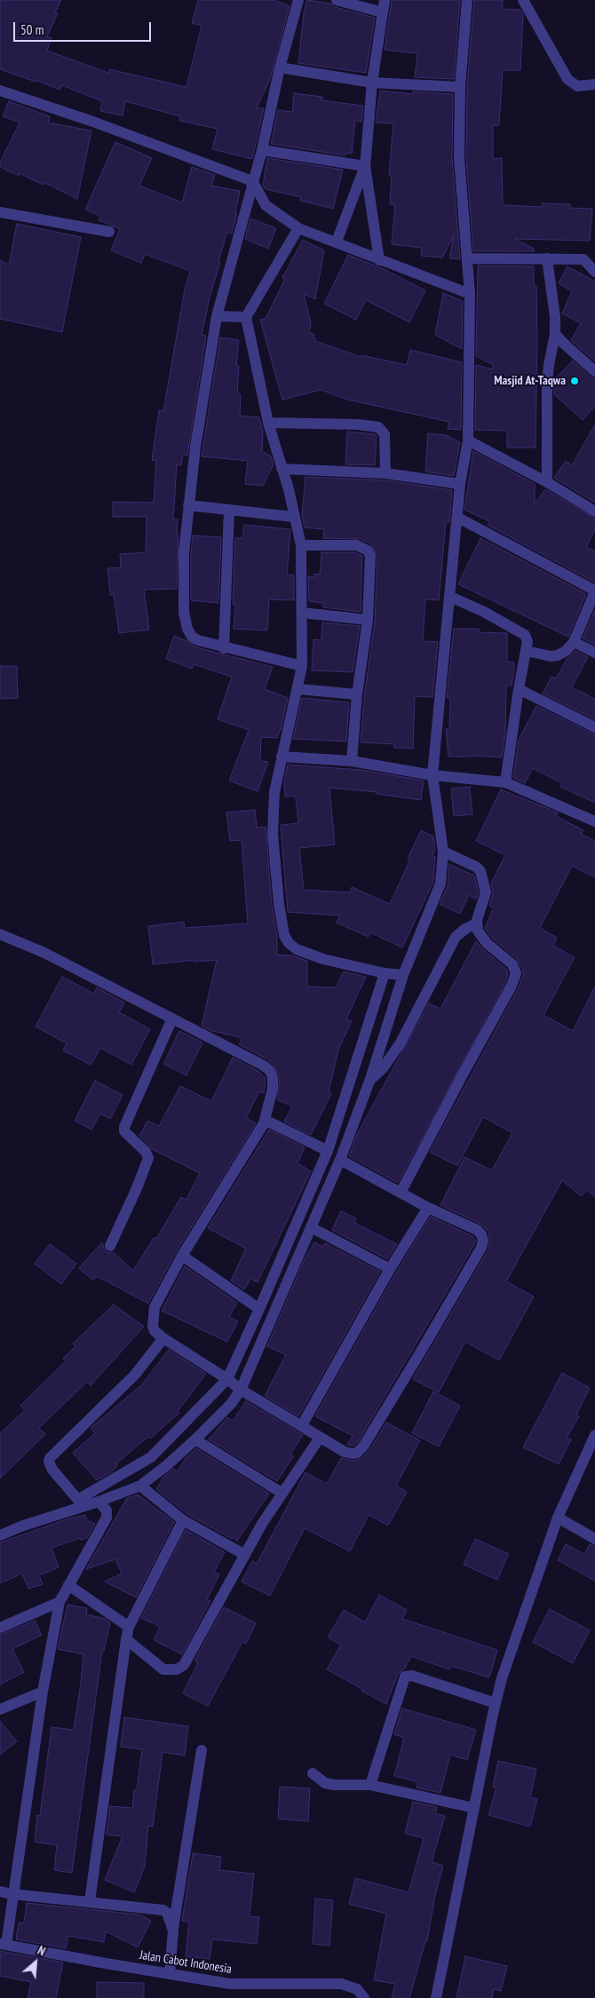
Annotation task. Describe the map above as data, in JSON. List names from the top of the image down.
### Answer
{
  "streets": {
    "street": ["Jalan Cabot Indonesia"]
  },
  "places": ["Masjid At-Taqwa"],
  "scale_bar": "50 m",
  "north": "top right"
}
